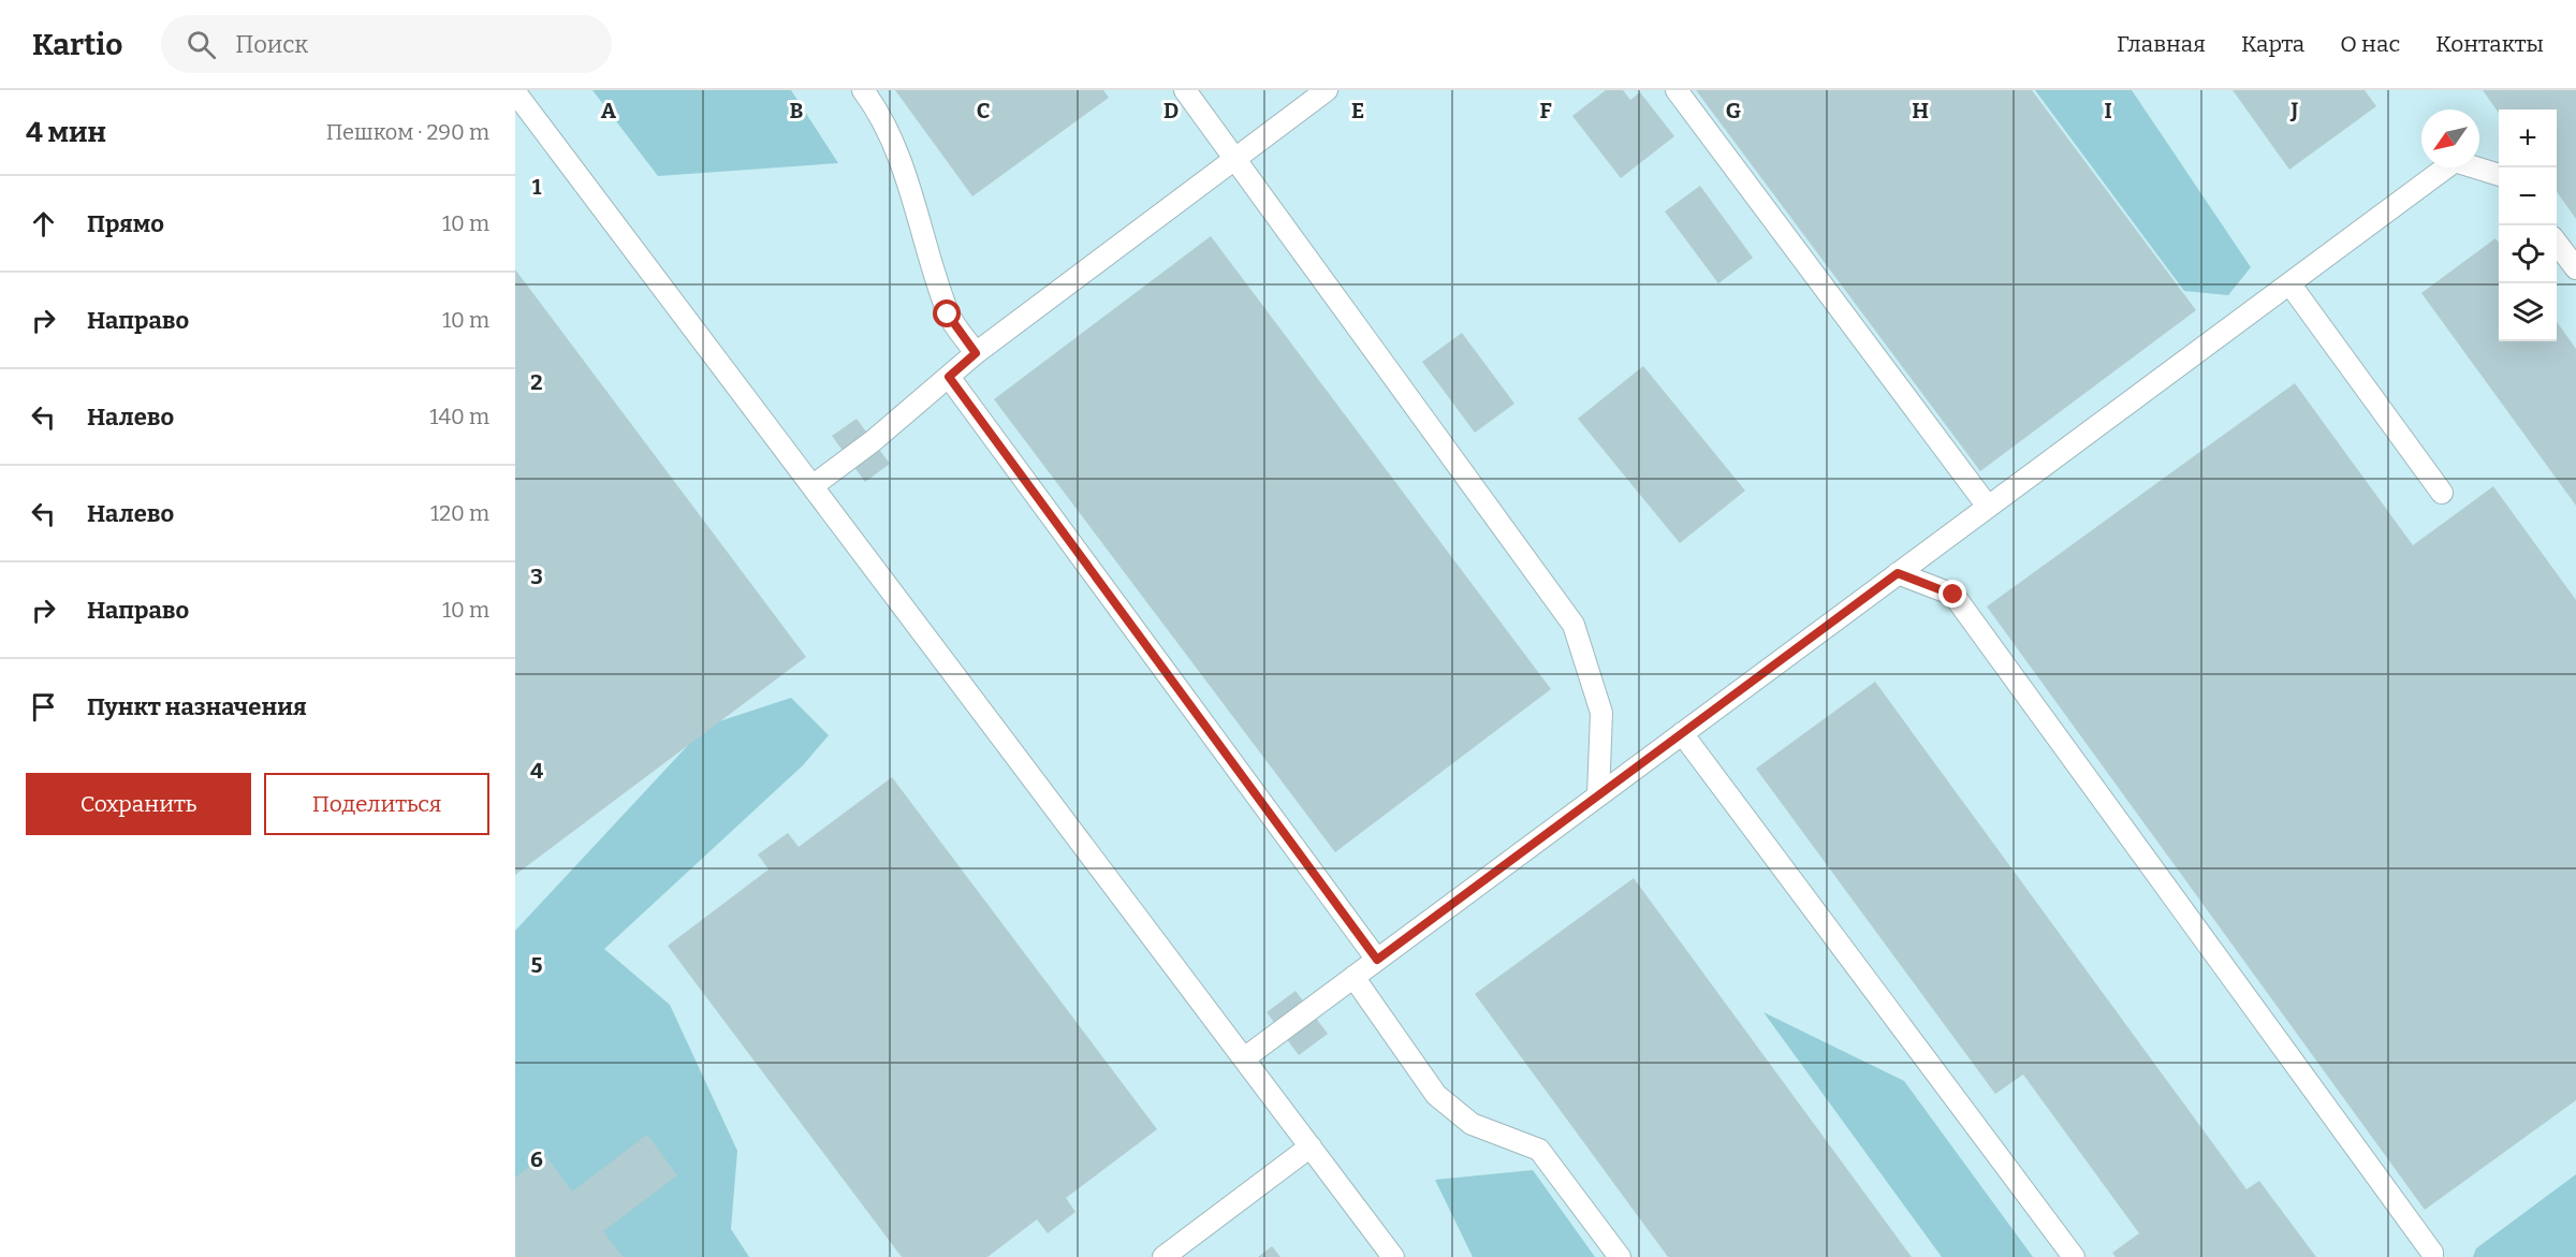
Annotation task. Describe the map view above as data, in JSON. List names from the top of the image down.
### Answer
{
  "north": "bottom left",
  "page": {
    "header": "Kartio",
    "search": "Поиск",
    "nav": [
      "Главная",
      "Карта",
      "О нас",
      "Контакты"
    ],
    "heading": ["4 мин", "Пешком · 290 m"],
    "map_buttons": ["+", "−"],
    "list": [
      ["Прямо", "10 m"],
      ["Направо", "10 m"],
      ["Налево", "140 m"],
      ["Налево", "120 m"],
      ["Направо", "10 m"],
      "Пункт назначения"
    ],
    "buttons": ["Сохранить", "Поделиться"]
  },
  "grid": {
    "columns": [
      "A",
      "B",
      "C",
      "D",
      "E",
      "F",
      "G",
      "H",
      "I",
      "J"
    ],
    "rows": [
      "1",
      "2",
      "3",
      "4",
      "5",
      "6"
    ]
  }
}
